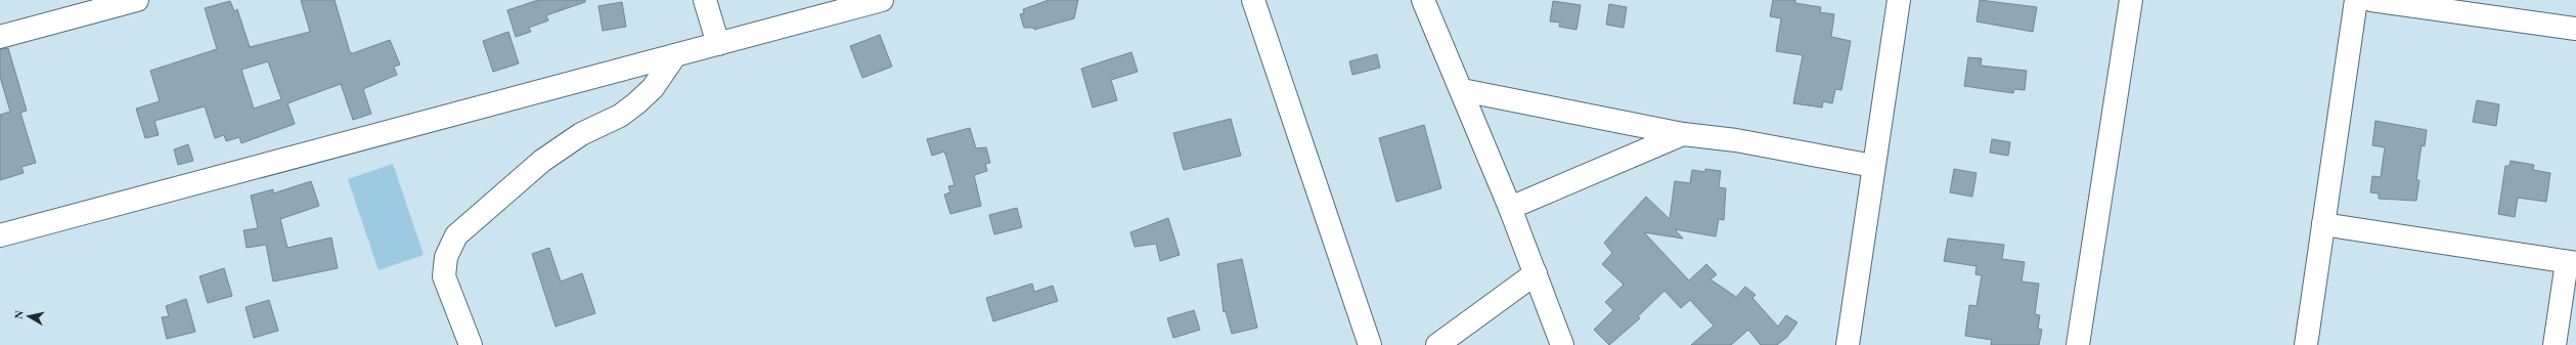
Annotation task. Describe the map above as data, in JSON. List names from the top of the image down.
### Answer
{
  "north": "left"
}
